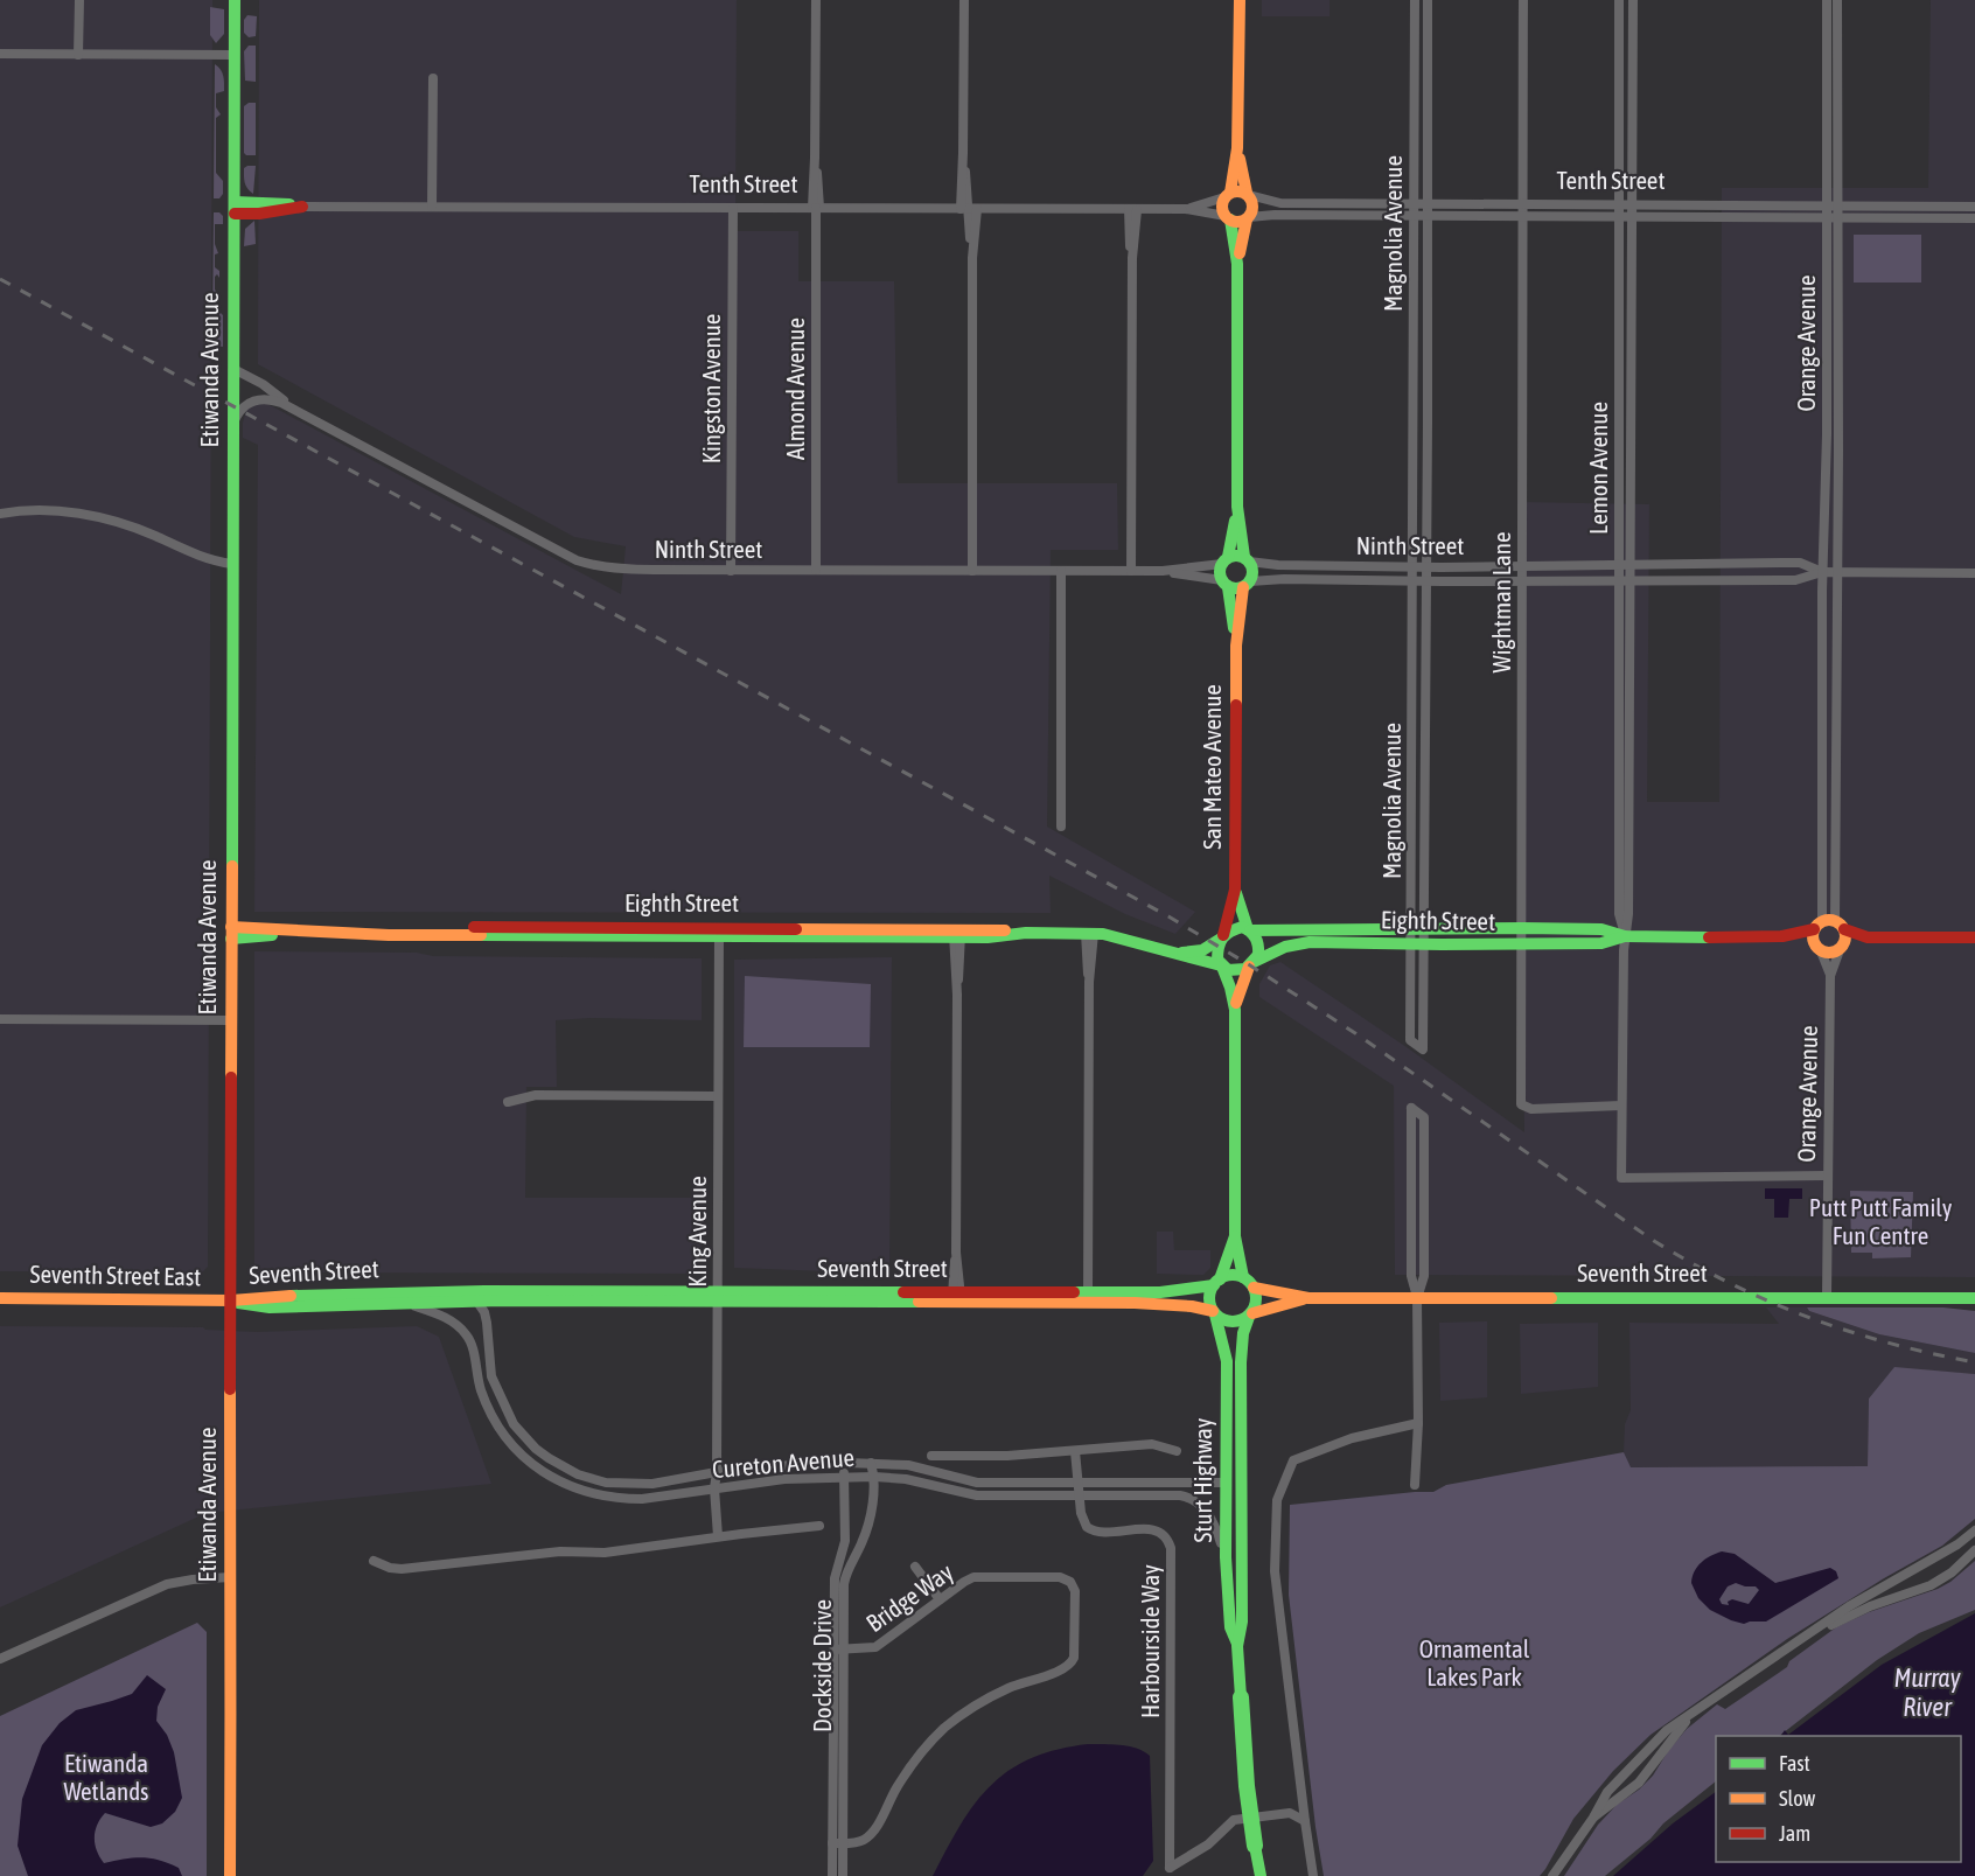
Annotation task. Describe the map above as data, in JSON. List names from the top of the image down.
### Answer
{
  "streets": {
    "main road": [
      "Tenth Street",
      "Etiwanda Avenue",
      "San Mateo Avenue",
      "Eighth Street",
      "Seventh Street",
      "Seventh Street East",
      "Sturt Highway"
    ],
    "street": [
      "Magnolia Avenue",
      "Orange Avenue",
      "Kingston Avenue",
      "Almond Avenue",
      "Lemon Avenue",
      "Ninth Street",
      "Wightman Lane",
      "King Avenue",
      "Cureton Avenue",
      "Bridge Way",
      "Harbourside Way",
      "Dockside Drive"
    ]
  },
  "crossings": [
    ["Tenth Street", "Magnolia Avenue"],
    ["Tenth Street", "Orange Avenue"],
    ["Tenth Street", "Etiwanda Avenue"],
    ["Tenth Street", "Kingston Avenue"],
    ["Tenth Street", "Almond Avenue"],
    ["Tenth Street", "Lemon Avenue"],
    ["Tenth Street", "Wightman Lane"],
    ["Tenth Street", "San Mateo Avenue"],
    ["Magnolia Avenue", "Ninth Street"],
    ["Magnolia Avenue", "Eighth Street"],
    ["Orange Avenue", "Lemon Avenue"],
    ["Orange Avenue", "Ninth Street"],
    ["Orange Avenue", "Eighth Street"],
    ["Orange Avenue", "Seventh Street"],
    ["Etiwanda Avenue", "Ninth Street"],
    ["Etiwanda Avenue", "Eighth Street"],
    ["Etiwanda Avenue", "Seventh Street"],
    ["Etiwanda Avenue", "Seventh Street East"],
    ["Kingston Avenue", "Ninth Street"],
    ["Almond Avenue", "Ninth Street"],
    ["Lemon Avenue", "Ninth Street"],
    ["Lemon Avenue", "Wightman Lane"],
    ["Lemon Avenue", "Eighth Street"],
    ["Ninth Street", "Wightman Lane"],
    ["Ninth Street", "San Mateo Avenue"],
    ["Wightman Lane", "Eighth Street"],
    ["San Mateo Avenue", "Eighth Street"],
    ["Eighth Street", "King Avenue"],
    ["King Avenue", "Seventh Street"],
    ["King Avenue", "Cureton Avenue"],
    ["Seventh Street", "Seventh Street East"],
    ["Seventh Street", "Cureton Avenue"],
    ["Seventh Street", "Sturt Highway"],
    ["Cureton Avenue", "Sturt Highway"],
    ["Cureton Avenue", "Harbourside Way"],
    ["Cureton Avenue", "Dockside Drive"],
    ["Bridge Way", "Dockside Drive"]
  ],
  "water": ["Murray River"],
  "parks": ["Putt Putt Family Fun Centre", "Ornamental Lakes Park", "Etiwanda Wetlands"],
  "legend": ["Fast", "Slow", "Jam"]
}
